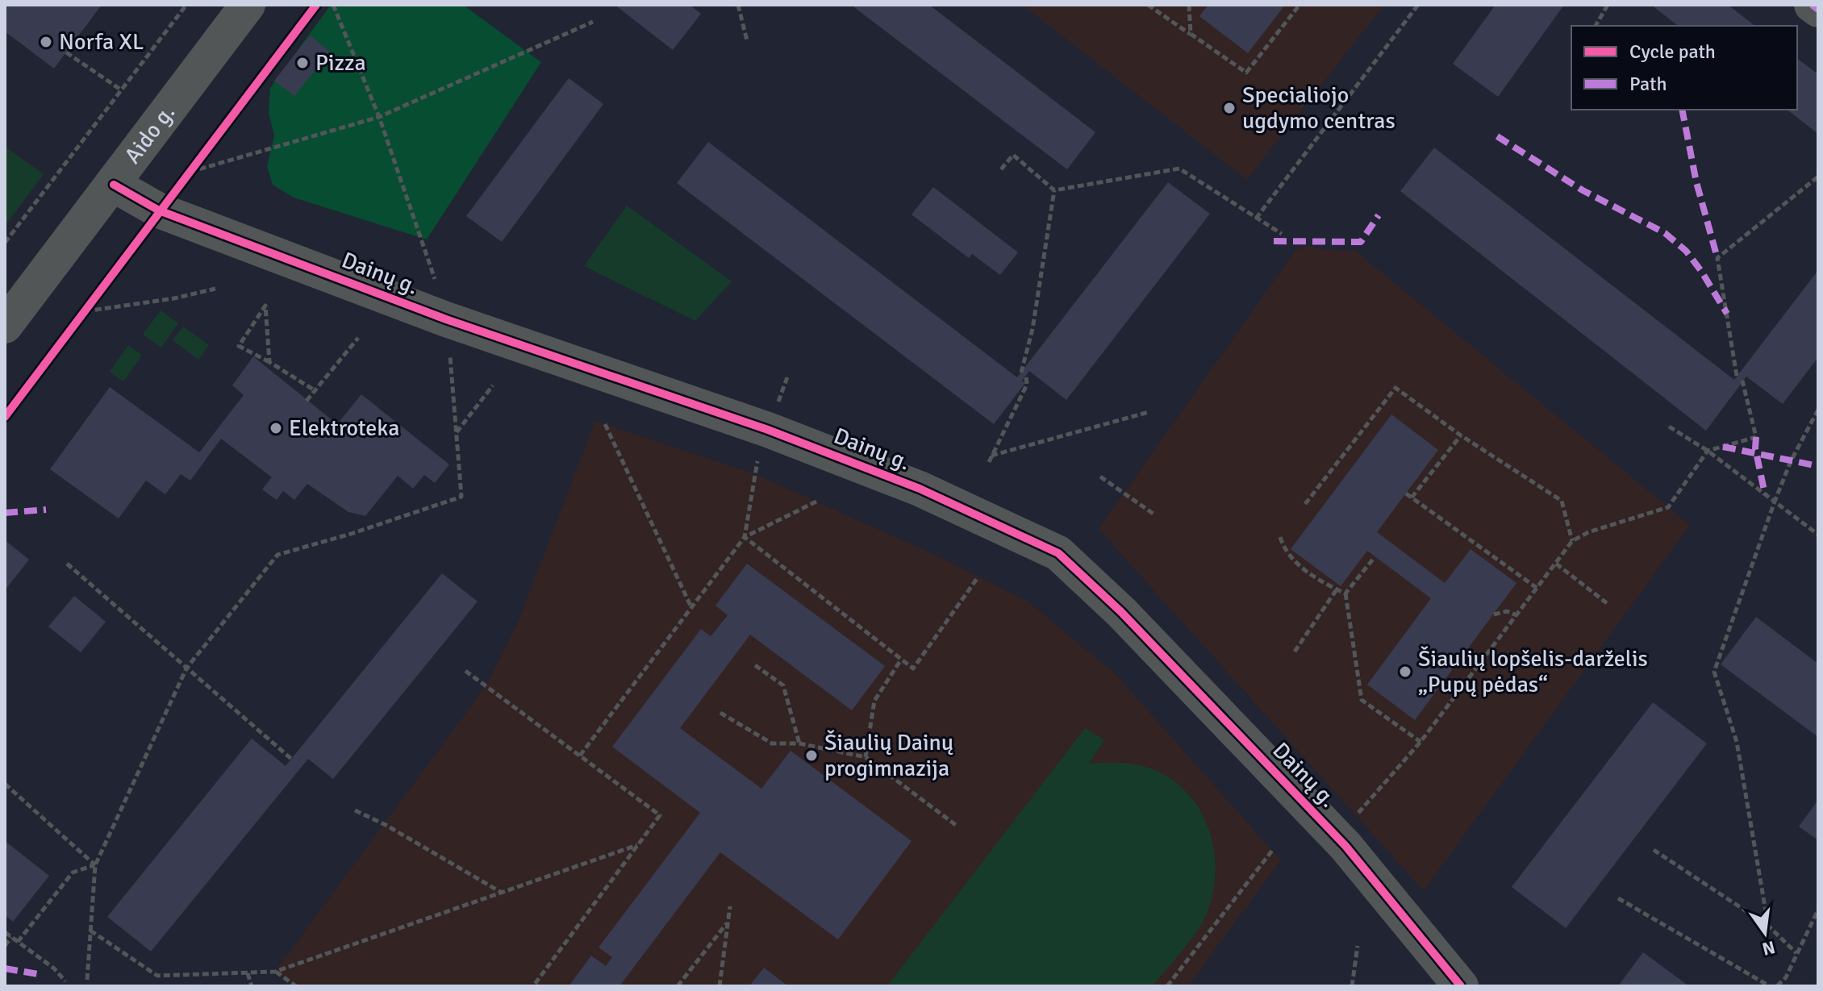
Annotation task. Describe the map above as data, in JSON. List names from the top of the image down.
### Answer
{
  "streets": {
    "street": ["Aido g.", "Dainų g."]
  },
  "crossings": [
    ["Aido g.", "Dainų g."]
  ],
  "places": [
    "Norfa XL",
    "Pizza",
    "Specialiojo ugdymo centras",
    "Elektroteka",
    "Šiaulių lopšelis-darželis „Pupų pėdas“",
    "Šiaulių Dainų progimnazija"
  ],
  "legend": ["Cycle path", "Path"],
  "north": "bottom"
}
